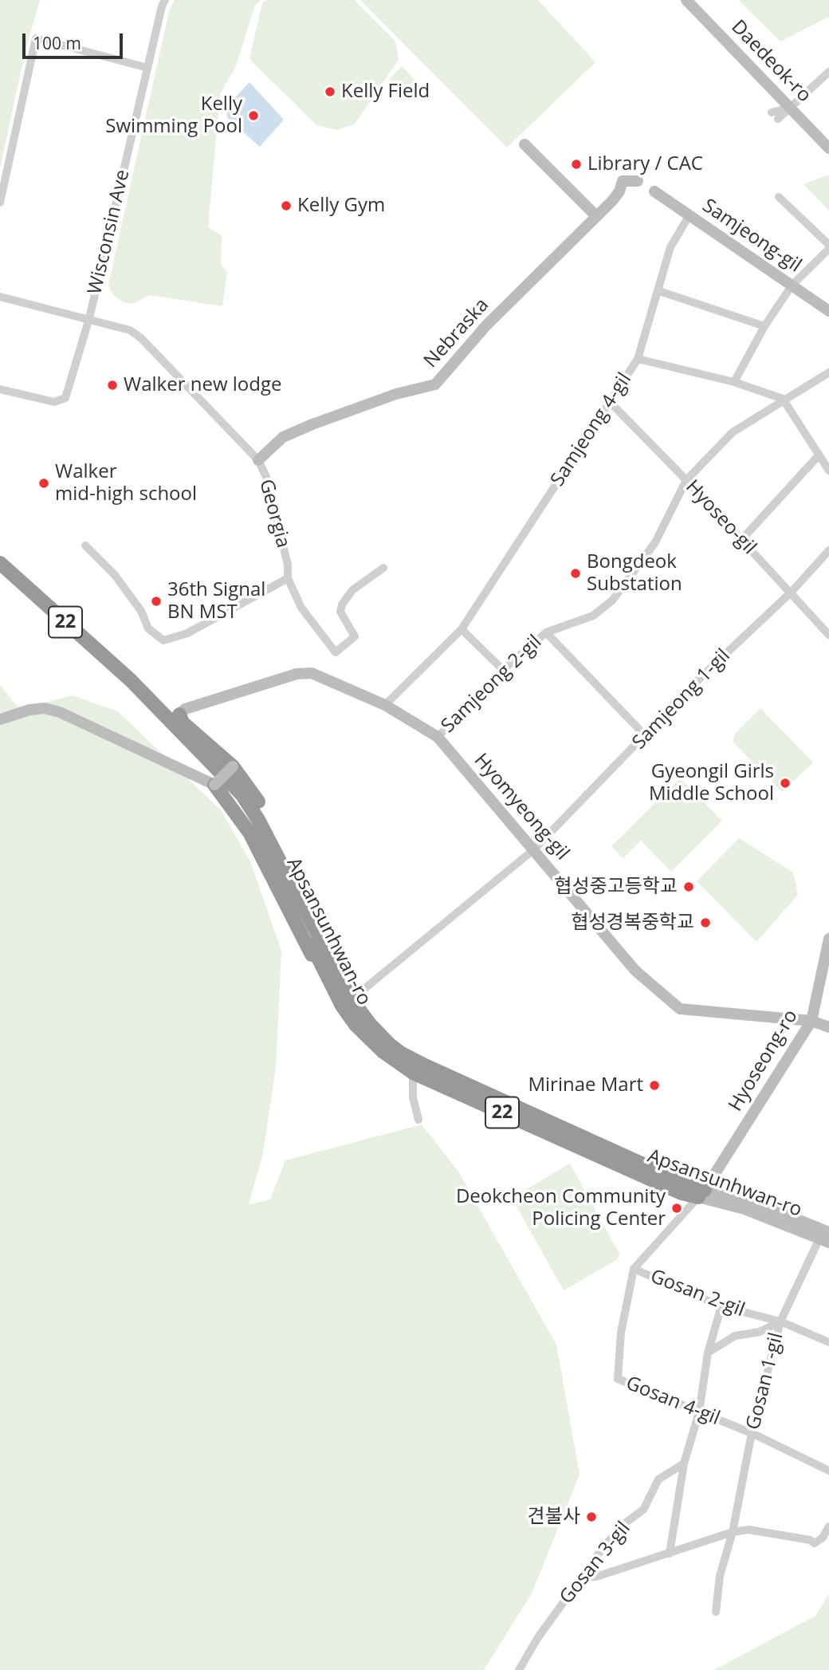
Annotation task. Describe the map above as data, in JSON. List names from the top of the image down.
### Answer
{
  "streets": {
    "highway": ["22", "Apsansunhwan-ro"],
    "street": [
      "Daedeok-ro",
      "Wisconsin Ave",
      "Samjeong-gil",
      "Nebraska",
      "Samjeong 4-gil",
      "Georgia",
      "Hyoseo-gil",
      "Samjeong 2-gil",
      "Samjeong 1-gil",
      "Hyomyeong-gil",
      "Hyoseong-ro",
      "Gosan 2-gil",
      "Gosan 1-gil",
      "Gosan 4-gil",
      "Gosan 3-gil"
    ]
  },
  "crossings": [
    ["Wisconsin Ave", "Georgia"],
    ["Samjeong-gil", "Samjeong 4-gil"],
    ["Nebraska", "Georgia"],
    ["Samjeong 4-gil", "Hyoseo-gil"],
    ["Samjeong 4-gil", "Hyomyeong-gil"],
    ["Hyoseo-gil", "Samjeong 2-gil"],
    ["Hyoseo-gil", "Samjeong 1-gil"],
    ["Samjeong 2-gil", "Samjeong 1-gil"],
    ["Samjeong 2-gil", "Hyomyeong-gil"],
    ["Samjeong 1-gil", "Hyomyeong-gil"],
    ["Samjeong 1-gil", "Apsansunhwan-ro"],
    ["Hyomyeong-gil", "Hyoseong-ro"],
    ["Apsansunhwan-ro", "Hyoseong-ro"],
    ["Apsansunhwan-ro", "Gosan 2-gil"],
    ["Apsansunhwan-ro", "Gosan 1-gil"],
    ["Hyoseong-ro", "Gosan 2-gil"],
    ["Gosan 2-gil", "Gosan 1-gil"],
    ["Gosan 2-gil", "Gosan 4-gil"],
    ["Gosan 1-gil", "Gosan 4-gil"]
  ],
  "places": [
    "Kelly Field",
    "Kelly Swimming Pool",
    "Library / CAC",
    "Kelly Gym",
    "Walker new lodge",
    "Walker mid-high school",
    "Bongdeok Substation",
    "36th Signal BN MST",
    "Gyeongil Girls Middle School",
    "협성중고등학교",
    "협성경복중학교",
    "Mirinae Mart",
    "Deokcheon Community Policing Center",
    "견불사"
  ],
  "scale_bar": "100 m"
}
